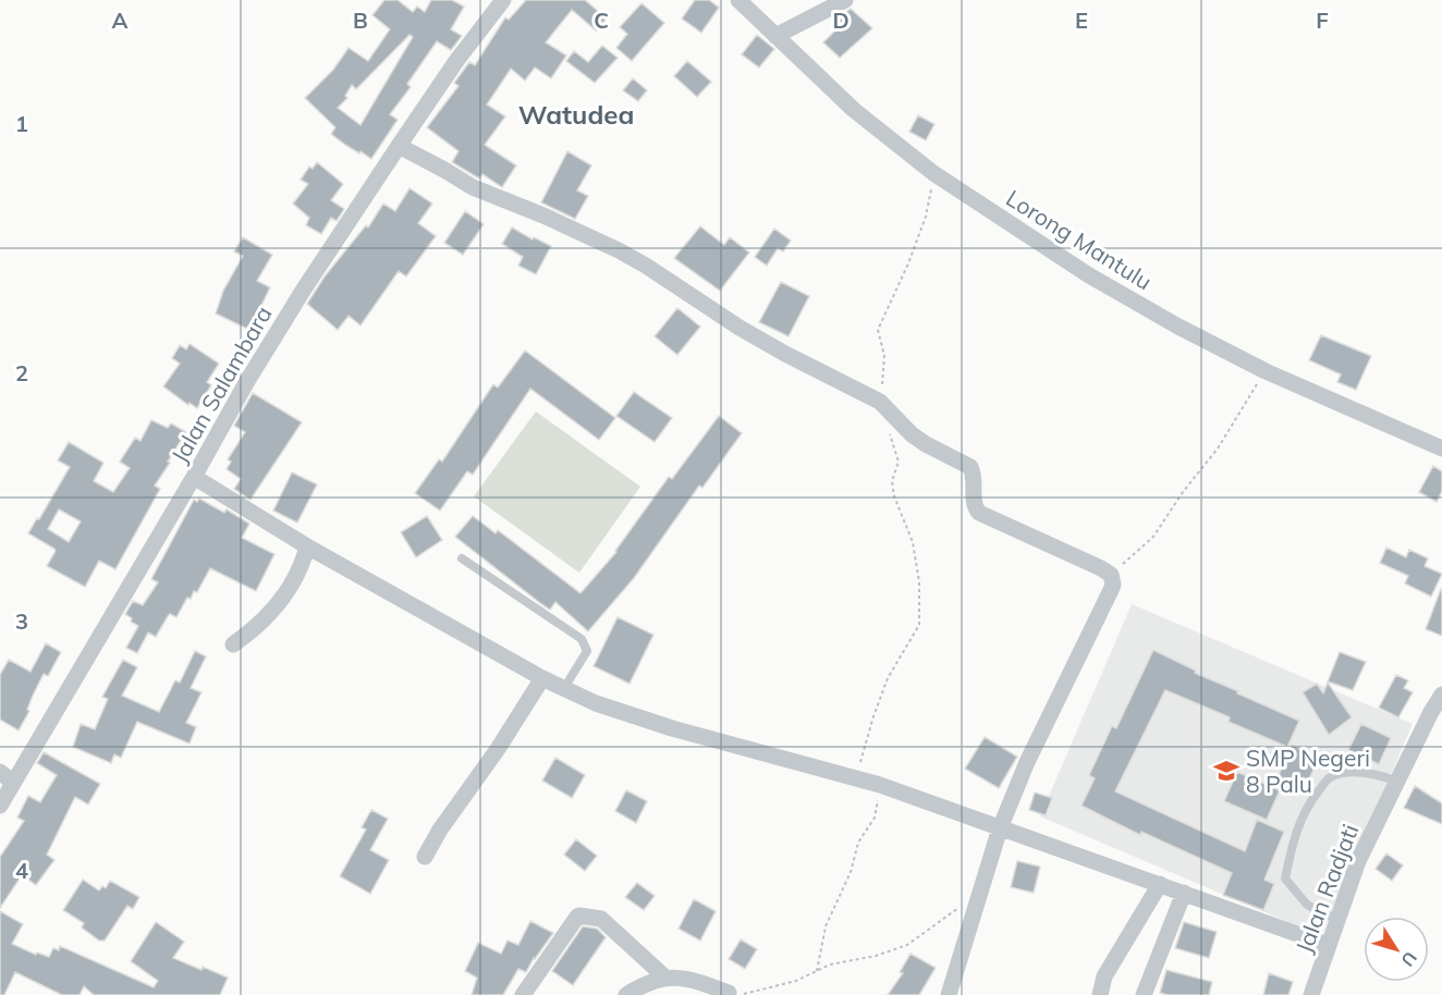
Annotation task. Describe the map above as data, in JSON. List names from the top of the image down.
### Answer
{
  "streets": {
    "street": ["Lorong Mantulu", "Jalan Salambara", "Jalan Radjati"]
  },
  "districts": ["Watudea"],
  "places": {
    "school or university": ["SMP Negeri 8 Palu"]
  },
  "north": "bottom right",
  "grid": {
    "columns": [
      "A",
      "B",
      "C",
      "D",
      "E",
      "F"
    ],
    "rows": [
      "1",
      "2",
      "3",
      "4"
    ]
  }
}
